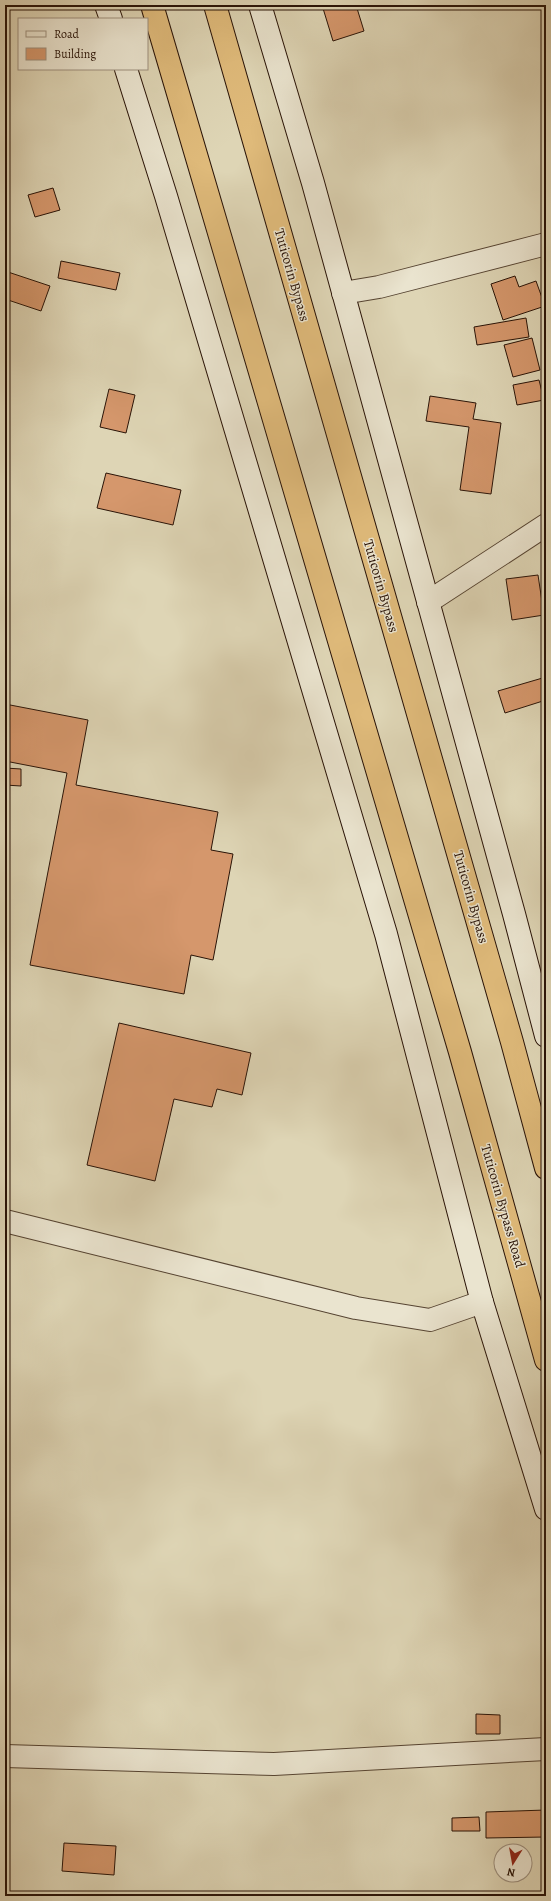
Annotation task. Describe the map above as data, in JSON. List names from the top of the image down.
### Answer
{
  "streets": {
    "highway": ["Tuticorin Bypass", "Tuticorin Bypass Road"]
  },
  "legend": ["Road", "Building"],
  "north": "bottom"
}
